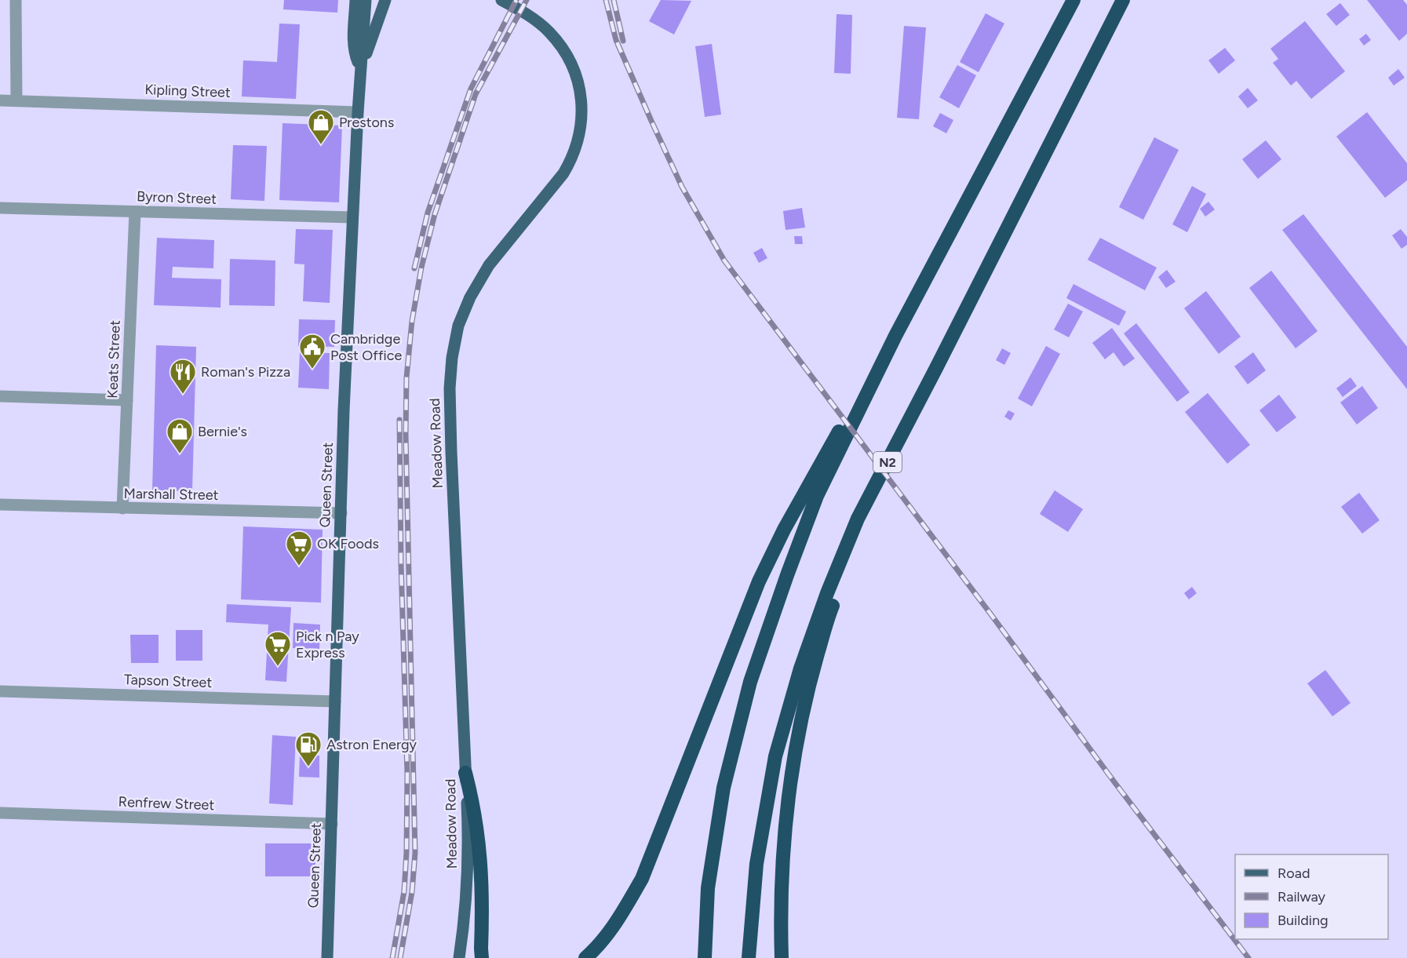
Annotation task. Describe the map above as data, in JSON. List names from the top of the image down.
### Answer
{
  "streets": {
    "highway": ["N2"],
    "main road": ["Meadow Road", "Queen Street"],
    "street": [
      "Kipling Street",
      "Byron Street",
      "Keats Street",
      "Marshall Street",
      "Tapson Street",
      "Renfrew Street"
    ]
  },
  "crossings": [
    ["Kipling Street", "Queen Street"],
    ["Byron Street", "Keats Street"],
    ["Byron Street", "Queen Street"],
    ["Keats Street", "Marshall Street"],
    ["Queen Street", "Marshall Street"],
    ["Queen Street", "Tapson Street"],
    ["Queen Street", "Renfrew Street"]
  ],
  "places": {
    "shop": ["Prestons", "Bernie's"],
    "public building": ["Cambridge Post Office"],
    "restaurant": ["Roman's Pizza"],
    "supermarket": ["OK Foods", "Pick n Pay Express"],
    "fuel station": ["Astron Energy"]
  },
  "legend": ["Road", "Railway", "Building"]
}
